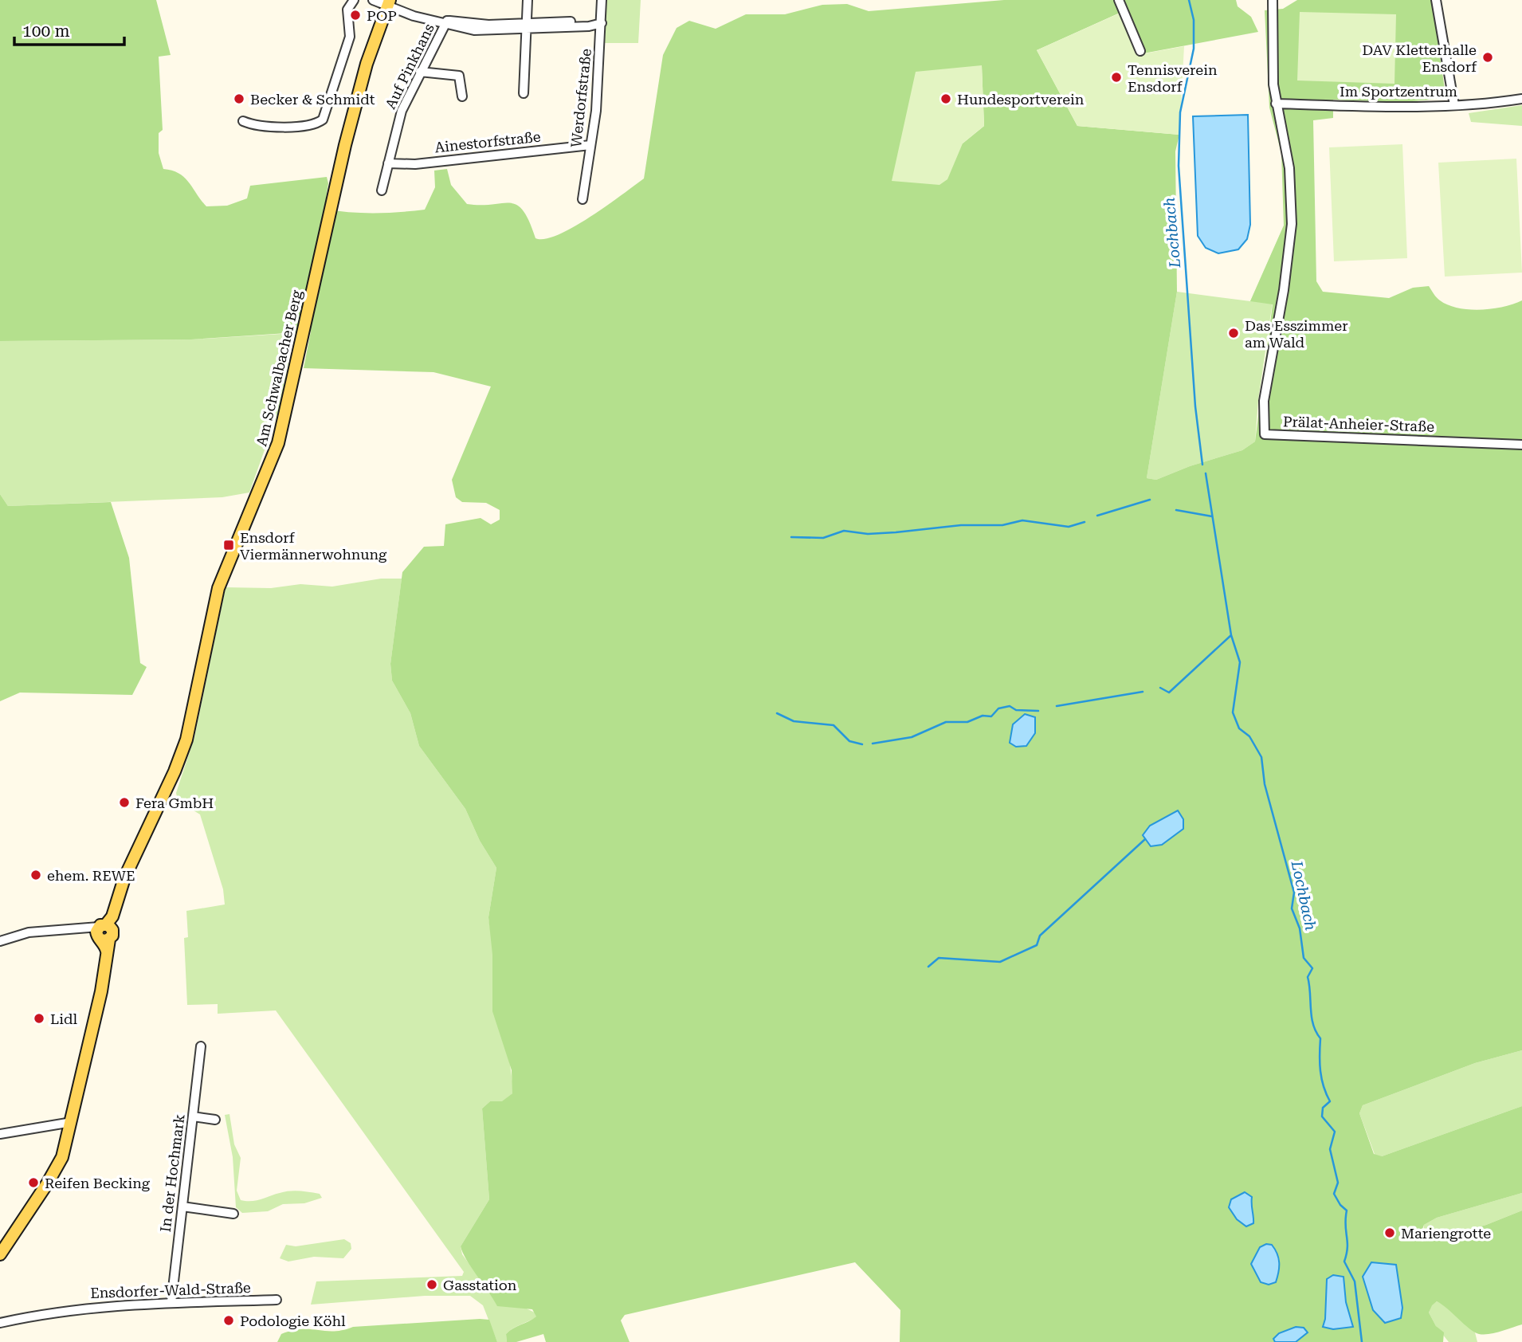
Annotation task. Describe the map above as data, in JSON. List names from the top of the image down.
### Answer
{
  "streets": {
    "main road": ["Am Schwalbacher Berg"],
    "street": [
      "Auf Pinkhans",
      "Im Sportzentrum",
      "Werdorfstraße",
      "Ainestorfstraße",
      "Prälat-Anheier-Straße",
      "In der Hochmark",
      "Ensdorfer-Wald-Straße"
    ]
  },
  "crossings": [
    ["Auf Pinkhans", "Ainestorfstraße"],
    ["Im Sportzentrum", "Prälat-Anheier-Straße"],
    ["Werdorfstraße", "Ainestorfstraße"],
    ["In der Hochmark", "Ensdorfer-Wald-Straße"]
  ],
  "water": ["Lochbach"],
  "places": {
    "other": [
      "POP",
      "DAV Kletterhalle Ensdorf",
      "Tennisverein Ensdorf",
      "Becker & Schmidt",
      "Hundesportverein",
      "Das Esszimmer am Wald",
      "Fera GmbH",
      "ehem. REWE",
      "Lidl",
      "Reifen Becking",
      "Mariengrotte",
      "Gasstation",
      "Podologie Köhl"
    ],
    "transit": ["Ensdorf Viermännerwohnung"]
  },
  "scale_bar": "100 m"
}
